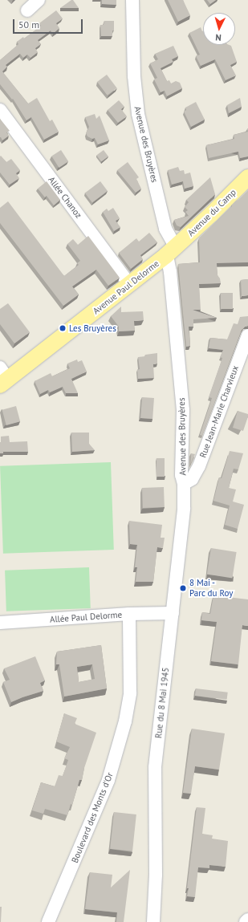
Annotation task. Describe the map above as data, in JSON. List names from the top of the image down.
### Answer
{
  "streets": {
    "main road": ["Avenue du Camp", "Avenue Paul Delorme"],
    "street": [
      "Avenue des Bruyères",
      "Allée Chanoz",
      "Rue Jean-Marie Charvieux",
      "Allée Paul Delorme",
      "Rue du 8 Mai 1945",
      "Boulevard des Monts d'Or"
    ]
  },
  "crossings": [
    ["Avenue des Bruyères", "Avenue du Camp"],
    ["Avenue des Bruyères", "Avenue Paul Delorme"],
    ["Avenue des Bruyères", "Rue Jean-Marie Charvieux"],
    ["Avenue des Bruyères", "Rue du 8 Mai 1945"],
    ["Allée Chanoz", "Avenue Paul Delorme"],
    ["Avenue du Camp", "Avenue Paul Delorme"],
    ["Rue Jean-Marie Charvieux", "Rue du 8 Mai 1945"],
    ["Allée Paul Delorme", "Rue du 8 Mai 1945"],
    ["Allée Paul Delorme", "Boulevard des Monts d'Or"]
  ],
  "places": ["Les Bruyères", "8 Mai - Parc du Roy"],
  "scale_bar": "50 m",
  "north": "bottom"
}
